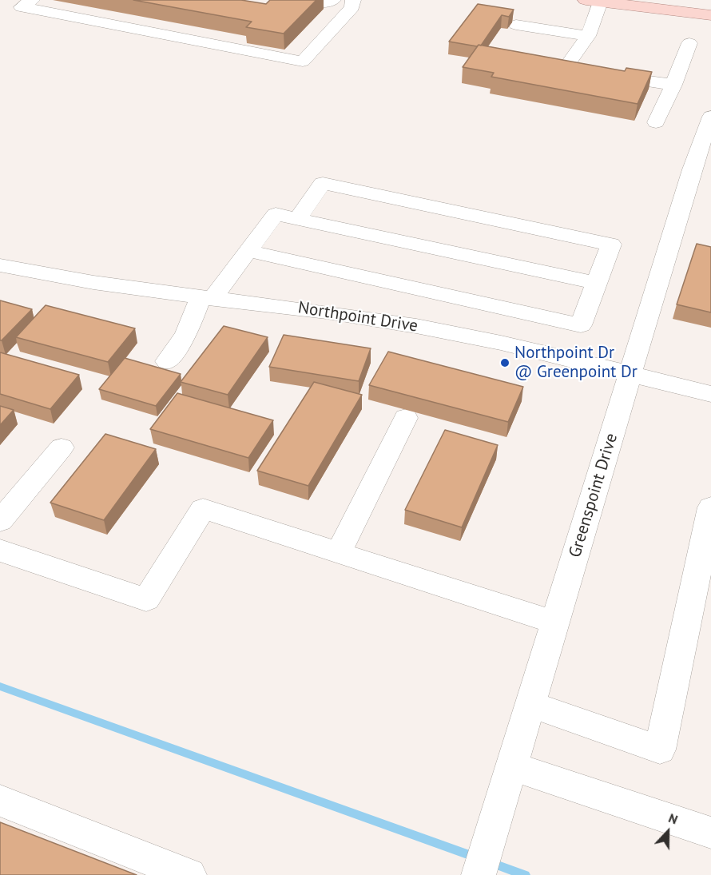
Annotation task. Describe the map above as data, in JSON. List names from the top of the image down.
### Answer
{
  "streets": {
    "street": ["Northpoint Drive", "Greenspoint Drive"]
  },
  "crossings": [
    ["Northpoint Drive", "Greenspoint Drive"]
  ],
  "places": ["Northpoint Dr @ Greenpoint Dr"],
  "north": "top"
}
